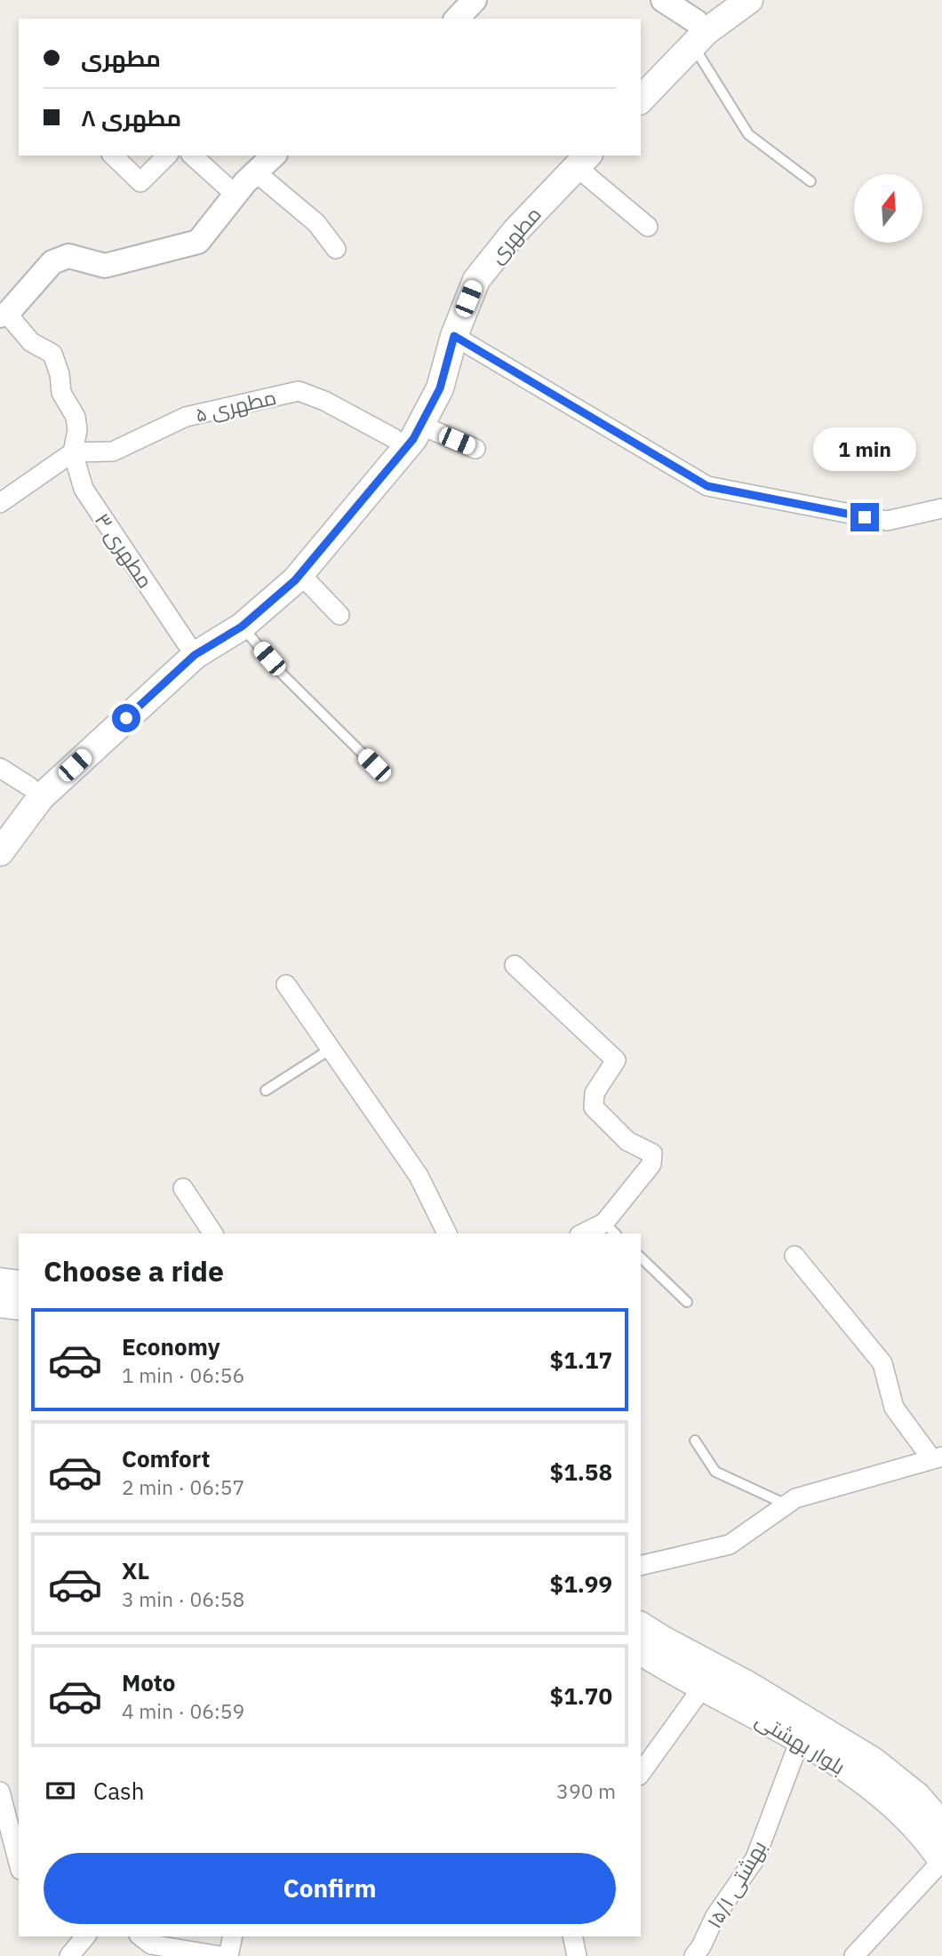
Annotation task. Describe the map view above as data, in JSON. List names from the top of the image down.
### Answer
{
  "streets": {
    "main road": ["مطهری", "بلوار بهشتی"],
    "street": ["مطهری ۵", "مطهری ۳", "۱۵/۱ بهشتی"]
  },
  "crossings": [
    ["مطهری", "مطهری ۵"],
    ["مطهری", "مطهری ۳"],
    ["مطهری ۵", "مطهری ۳"],
    ["بلوار بهشتی", "۱۵/۱ بهشتی"]
  ],
  "north": "top",
  "page": {
    "banner": ["مطهری", "مطهری ۸"],
    "bubble": "1 min",
    "heading": "Choose a ride",
    "list": [
      {
        "name": "Economy",
        "note": "1 min · 06:56",
        "value": "$1.17"
      },
      {
        "name": "Comfort",
        "note": "2 min · 06:57",
        "value": "$1.58"
      },
      {
        "name": "XL",
        "note": "3 min · 06:58",
        "value": "$1.99"
      },
      {
        "name": "Moto",
        "note": "4 min · 06:59",
        "value": "$1.70"
      }
    ],
    "pay": ["Cash", "390 m"],
    "buttons": "Confirm"
  }
}
